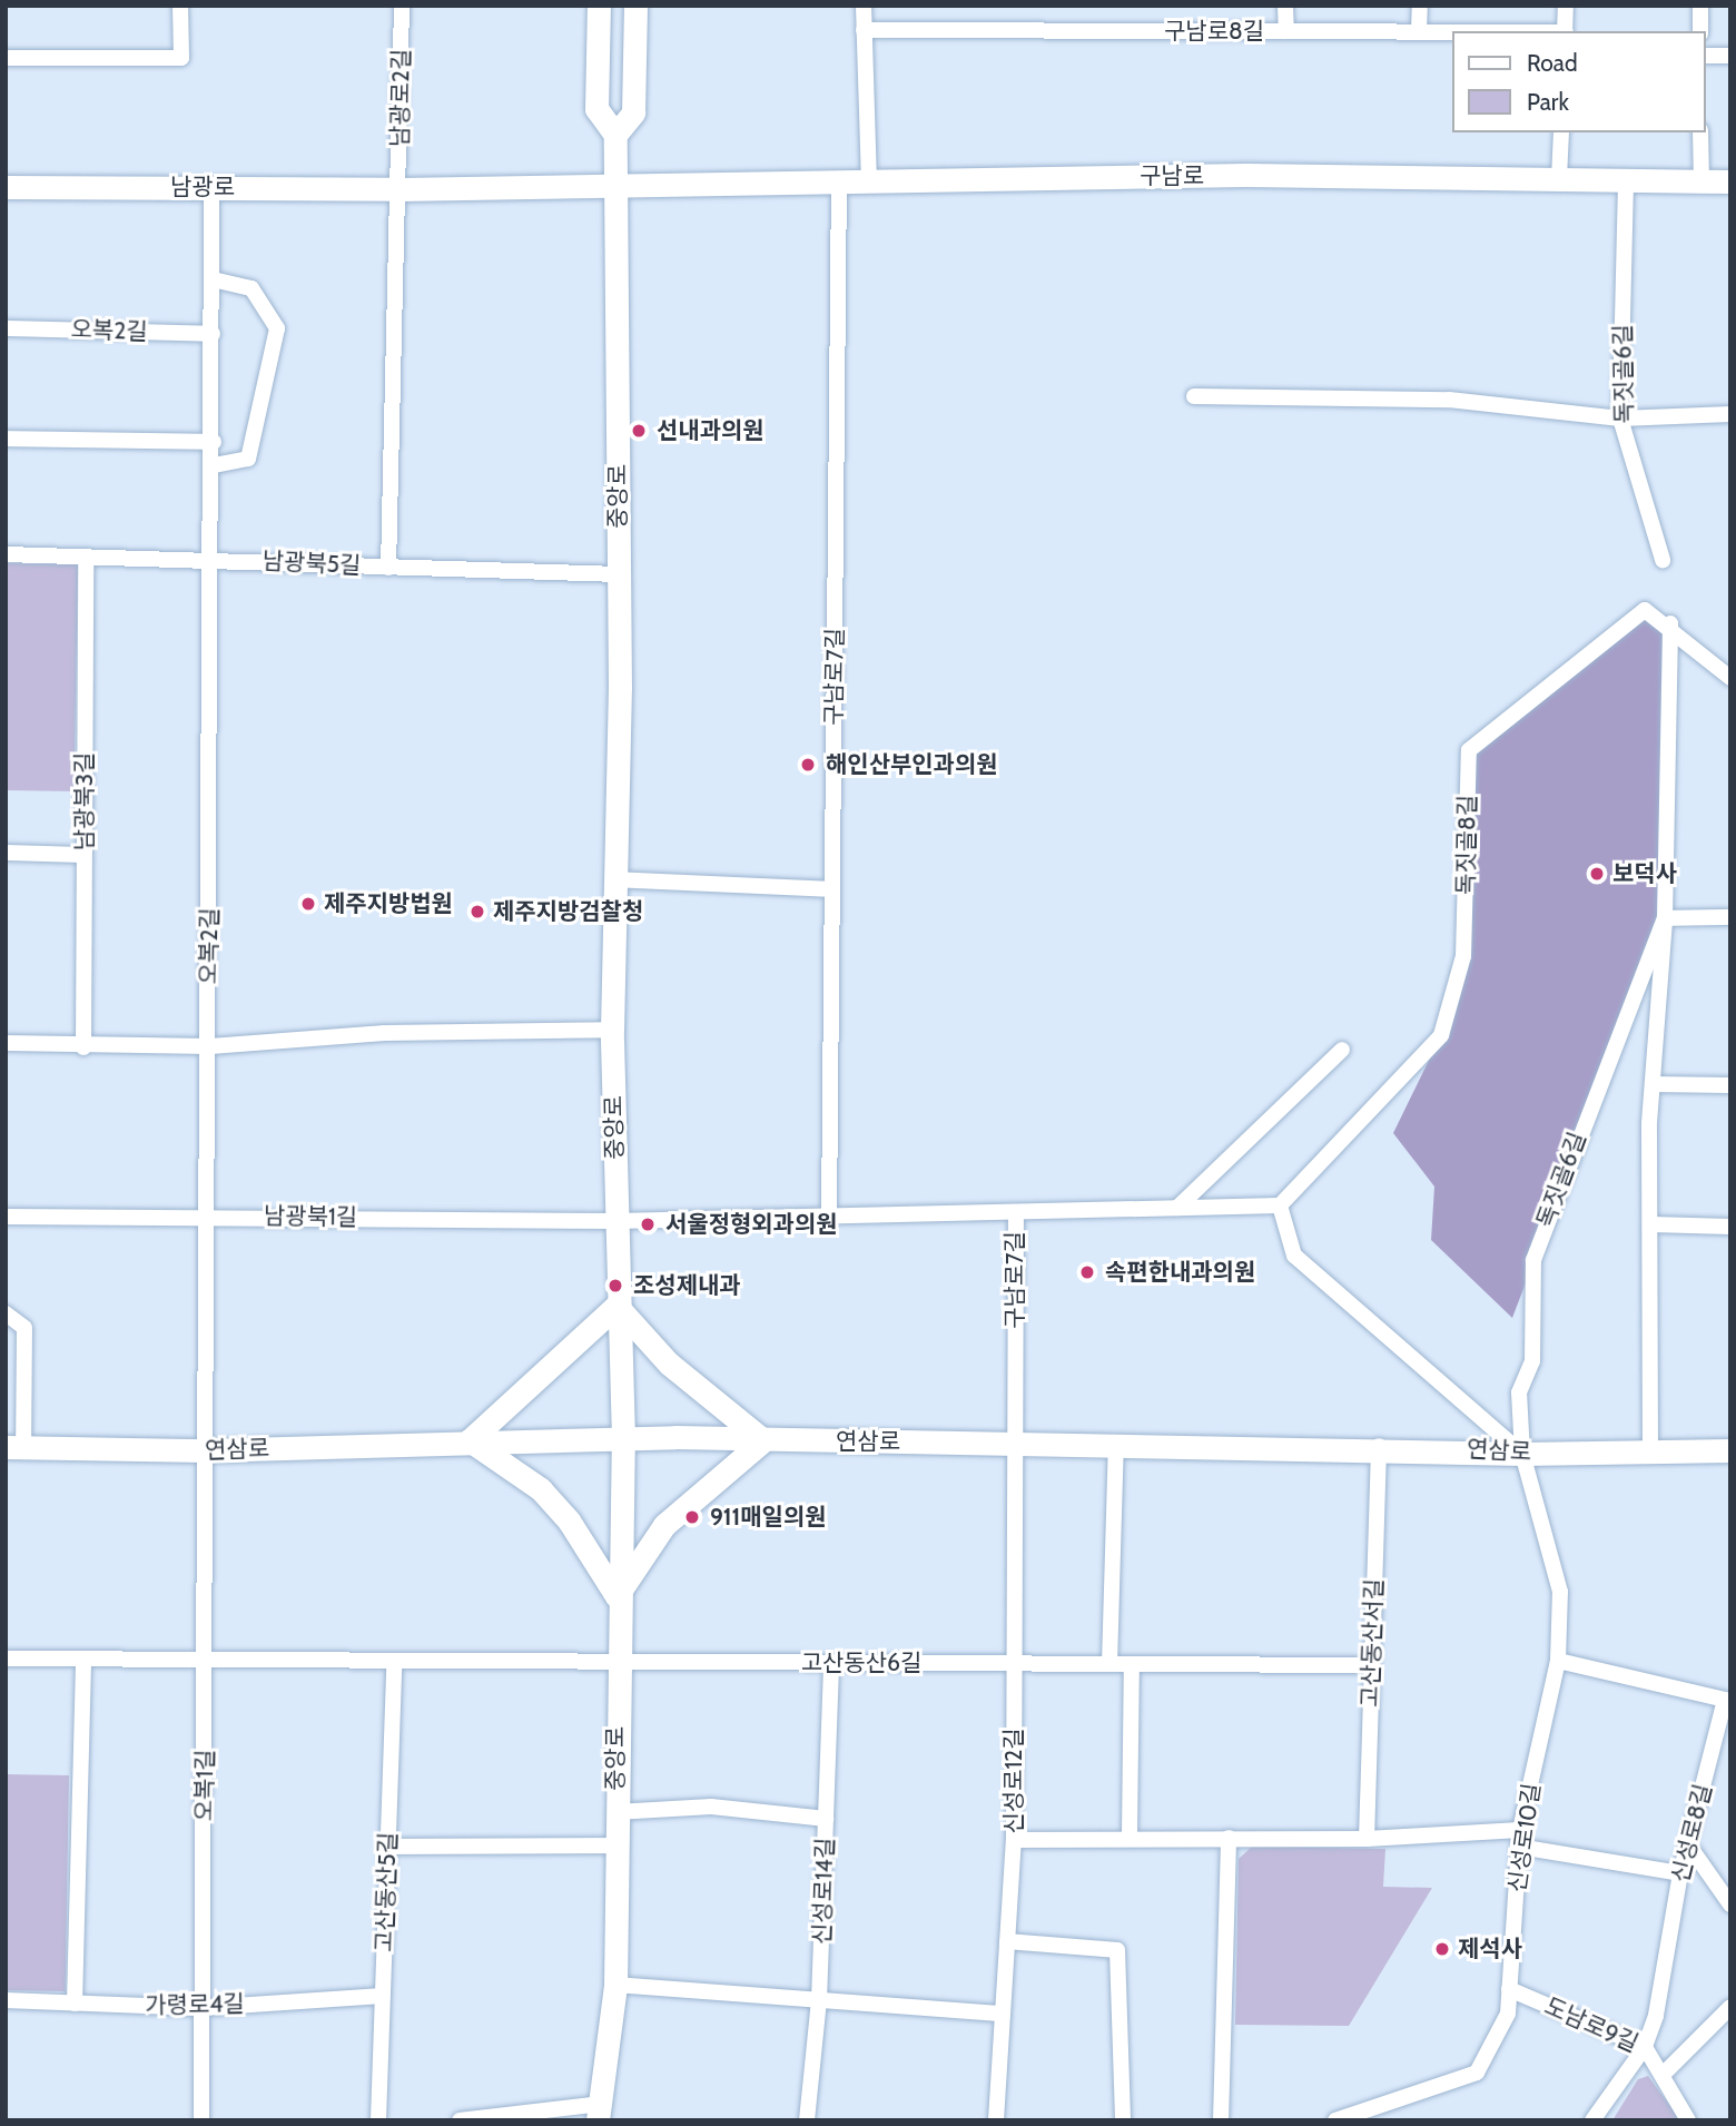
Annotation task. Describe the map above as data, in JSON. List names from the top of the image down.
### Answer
{
  "streets": {
    "main road": [
      "구남로",
      "남광로",
      "중앙로",
      "연삼로"
    ],
    "street": [
      "구남로8길",
      "남광로2길",
      "오복2길",
      "독짓골6길",
      "남광북5길",
      "구남로7길",
      "남광북3길",
      "독짓골8길",
      "남광북1길",
      "고산동산서길",
      "고산동산6길",
      "신성로12길",
      "오복1길",
      "신성로8길",
      "신성로10길",
      "신성로14길",
      "고산동산5길",
      "가령로4길",
      "도남로9길"
    ]
  },
  "crossings": [
    ["남광로2길", "남광로"],
    ["구남로", "남광로"],
    ["구남로", "독짓골6길"],
    ["구남로", "중앙로"],
    ["구남로", "구남로7길"],
    ["남광로", "오복2길"],
    ["남광로", "중앙로"],
    ["오복2길", "남광북5길"],
    ["오복2길", "남광북1길"],
    ["오복2길", "연삼로"],
    ["오복2길", "오복1길"],
    ["독짓골6길", "독짓골8길"],
    ["독짓골6길", "연삼로"],
    ["독짓골6길", "신성로10길"],
    ["중앙로", "남광북5길"],
    ["중앙로", "구남로7길"],
    ["중앙로", "남광북1길"],
    ["중앙로", "연삼로"],
    ["중앙로", "고산동산6길"],
    ["남광북5길", "남광북3길"],
    ["구남로7길", "남광북1길"],
    ["구남로7길", "연삼로"],
    ["구남로7길", "신성로12길"],
    ["연삼로", "고산동산서길"],
    ["연삼로", "신성로12길"],
    ["연삼로", "오복1길"],
    ["연삼로", "신성로10길"],
    ["고산동산서길", "고산동산6길"],
    ["고산동산6길", "신성로12길"],
    ["고산동산6길", "신성로14길"],
    ["오복1길", "가령로4길"],
    ["신성로8길", "신성로10길"],
    ["신성로8길", "도남로9길"],
    ["신성로10길", "도남로9길"],
    ["고산동산5길", "가령로4길"]
  ],
  "places": [
    "선내과의원",
    "해인산부인과의원",
    "보덕사",
    "제주지방법원",
    "제주지방검찰청",
    "서울정형외과의원",
    "속편한내과의원",
    "조성제내과",
    "911매일의원",
    "제석사"
  ],
  "legend": ["Road", "Park"]
}
